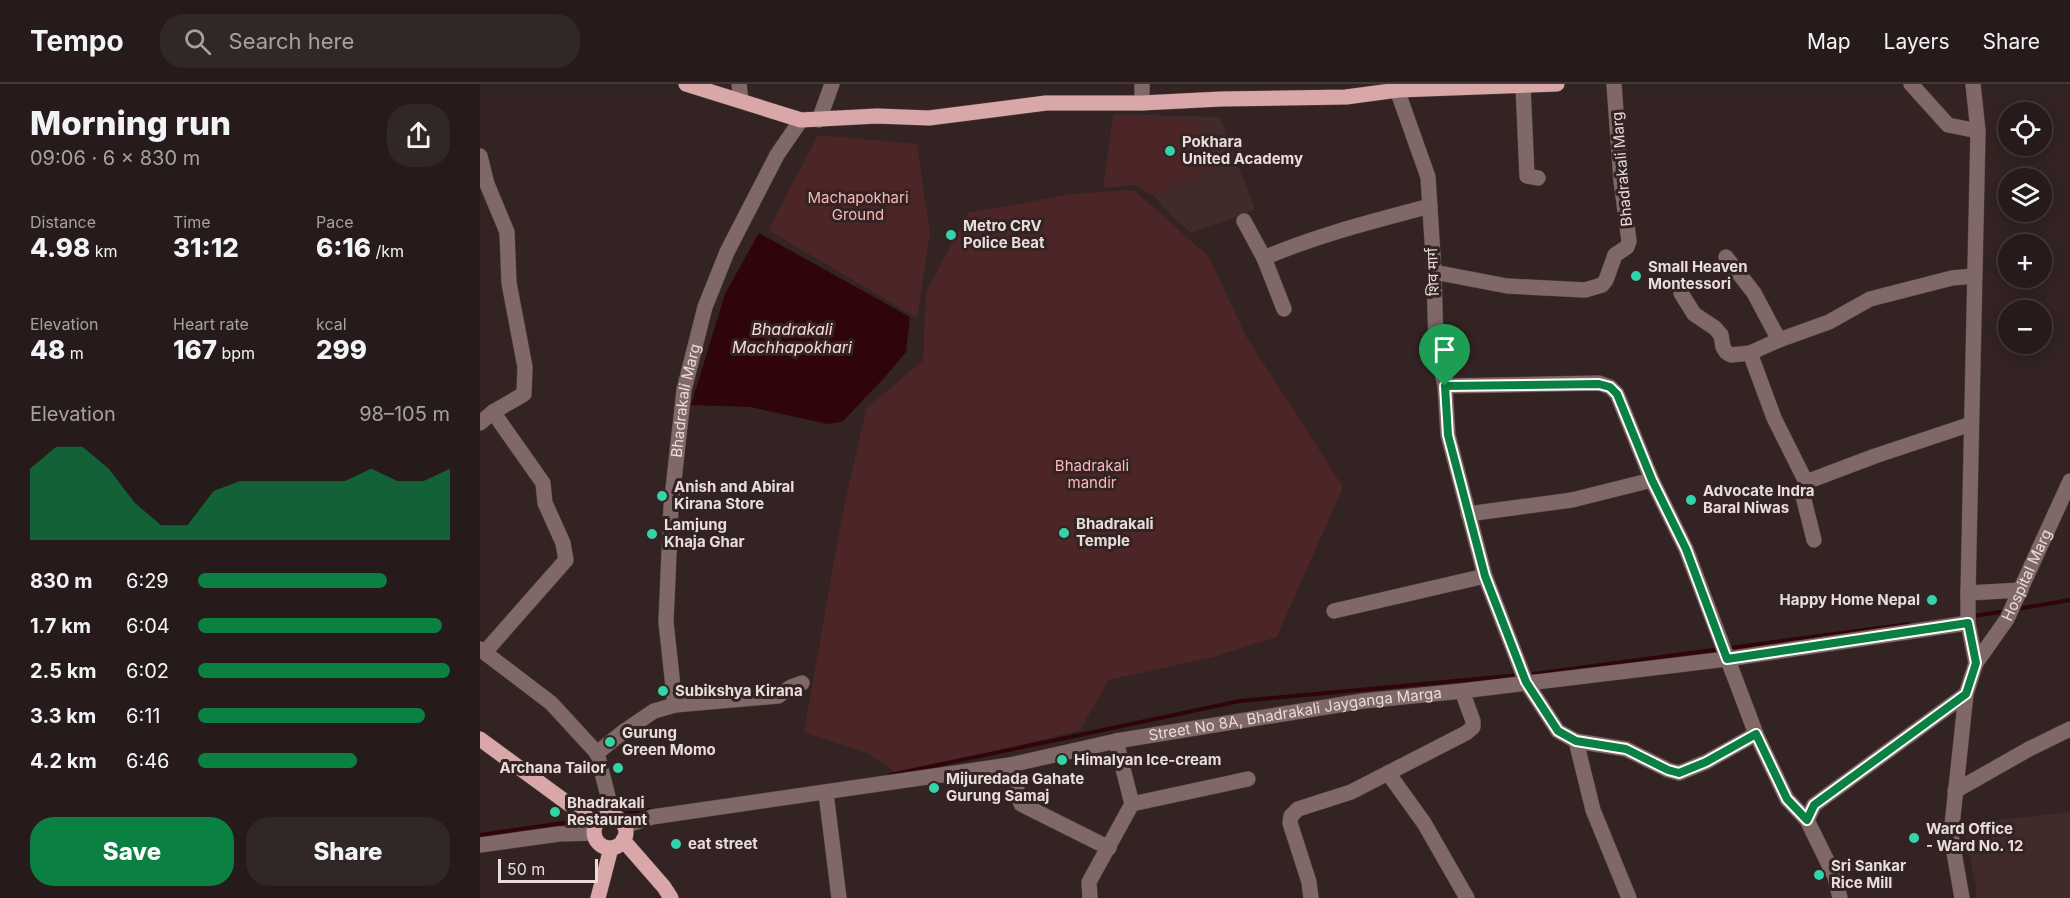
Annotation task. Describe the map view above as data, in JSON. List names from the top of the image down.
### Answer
{
  "streets": {
    "street": [
      "Bhadrakali Marg",
      "शिव मार्ग",
      "Hospital Marg",
      "Street No 8A, Bhadrakali Jayganga Marga"
    ]
  },
  "crossings": [
    ["Bhadrakali Marg", "शिव मार्ग"],
    ["शिव मार्ग", "Street No 8A, Bhadrakali Jayganga Marga"]
  ],
  "water": ["Bhadrakali Machhapokhari"],
  "parks": ["Machapokhari Ground", "Bhadrakali mandir"],
  "places": [
    "Pokhara United Academy",
    "Metro CRV Police Beat",
    "Small Heaven Montessori",
    "Anish and Abiral Kirana Store",
    "Advocate Indra Baral Niwas",
    "Bhadrakali Temple",
    "Lamjung Khaja Ghar",
    "Happy Home Nepal",
    "Subikshya Kirana",
    "Gurung Green Momo",
    "Himalyan Ice-cream",
    "Archana Tailor",
    "Mijuredada Gahate Gurung Samaj",
    "Bhadrakali Restaurant",
    "Ward Office - Ward No. 12",
    "eat street",
    "Sri Sankar Rice Mill"
  ],
  "scale_bar": "50 m",
  "page": {
    "header": "Tempo",
    "search": "Search here",
    "nav": ["Map", "Layers", "Share"],
    "heading": ["Morning run", "09:06 · 6 × 830 m"],
    "map_buttons": ["+", "−"],
    "stats": [
      ["Distance", "4.98 km"],
      ["Time", "31:12"],
      ["Pace", "6:16 /km"],
      ["Elevation", "48 m"],
      ["Heart rate", "167 bpm"],
      ["kcal", "299"]
    ],
    "chart": ["Elevation", "98–105 m"],
    "list": [
      {
        "name": "830 m",
        "note": "6:29"
      },
      {
        "name": "1.7 km",
        "note": "6:04"
      },
      {
        "name": "2.5 km",
        "note": "6:02"
      },
      {
        "name": "3.3 km",
        "note": "6:11"
      },
      {
        "name": "4.2 km",
        "note": "6:46"
      }
    ],
    "buttons": ["Save", "Share"],
    "scale": "50 m"
  }
}
